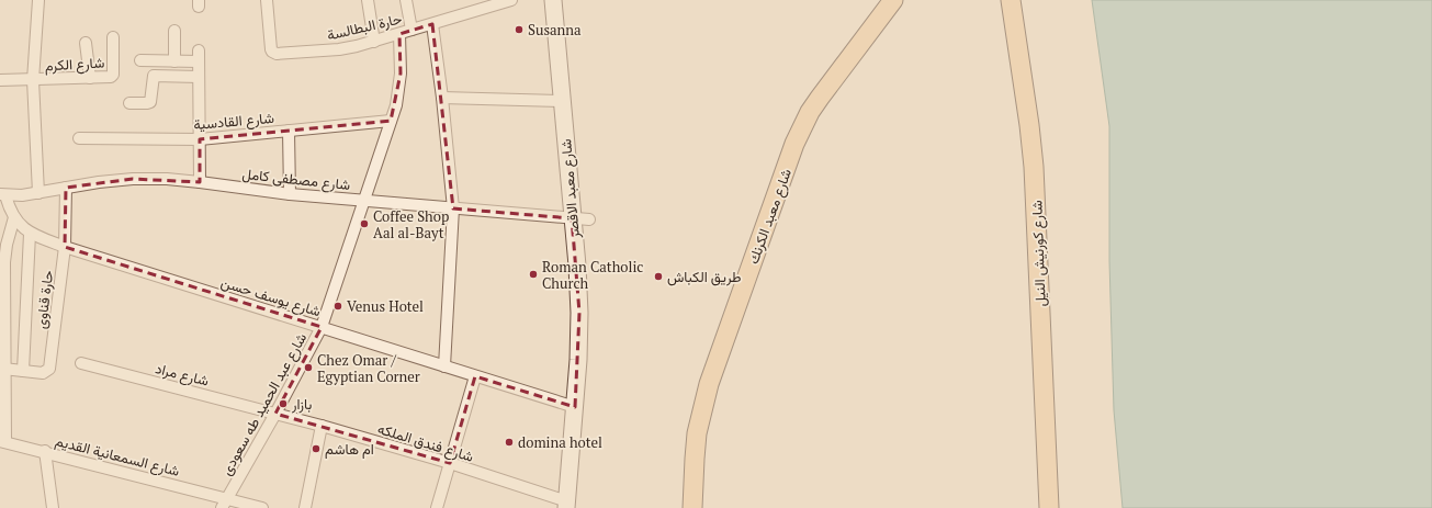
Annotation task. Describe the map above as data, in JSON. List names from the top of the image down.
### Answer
{
  "streets": {
    "main road": ["شارع معبد الاقصر", "شارع معبد الكرنك", "شارع كورنيش النيل"],
    "street": [
      "حارة البطالسة",
      "شارع الكرم",
      "شارع القادسية",
      "شارع مصطفى كامل",
      "شارع يوسف حسن",
      "حارة قناوى",
      "شارع مراد",
      "شارع عبد الحميد طه سعودى",
      "شارع فندق الملكه",
      "شارع السمعانية القديم"
    ]
  },
  "crossings": [
    ["حارة البطالسة", "شارع عبد الحميد طه سعودى"],
    ["شارع القادسية", "شارع عبد الحميد طه سعودى"],
    ["شارع مصطفى كامل", "شارع معبد الاقصر"],
    ["شارع مصطفى كامل", "شارع يوسف حسن"],
    ["شارع مصطفى كامل", "حارة قناوى"],
    ["شارع مصطفى كامل", "شارع عبد الحميد طه سعودى"],
    ["شارع معبد الاقصر", "شارع يوسف حسن"],
    ["شارع معبد الاقصر", "شارع فندق الملكه"],
    ["شارع يوسف حسن", "حارة قناوى"],
    ["شارع يوسف حسن", "شارع عبد الحميد طه سعودى"],
    ["شارع مراد", "شارع عبد الحميد طه سعودى"],
    ["شارع مراد", "شارع فندق الملكه"],
    ["شارع عبد الحميد طه سعودى", "شارع فندق الملكه"],
    ["شارع عبد الحميد طه سعودى", "شارع السمعانية القديم"]
  ],
  "places": [
    "Susanna",
    "Coffee Shop Aal al‑Bayt",
    "Roman Catholic Church",
    "طريق الكباش",
    "Venus Hotel",
    "Chez Omar / Egyptian Corner",
    "بازار",
    "domina hotel",
    "ام هاشم"
  ]
}
